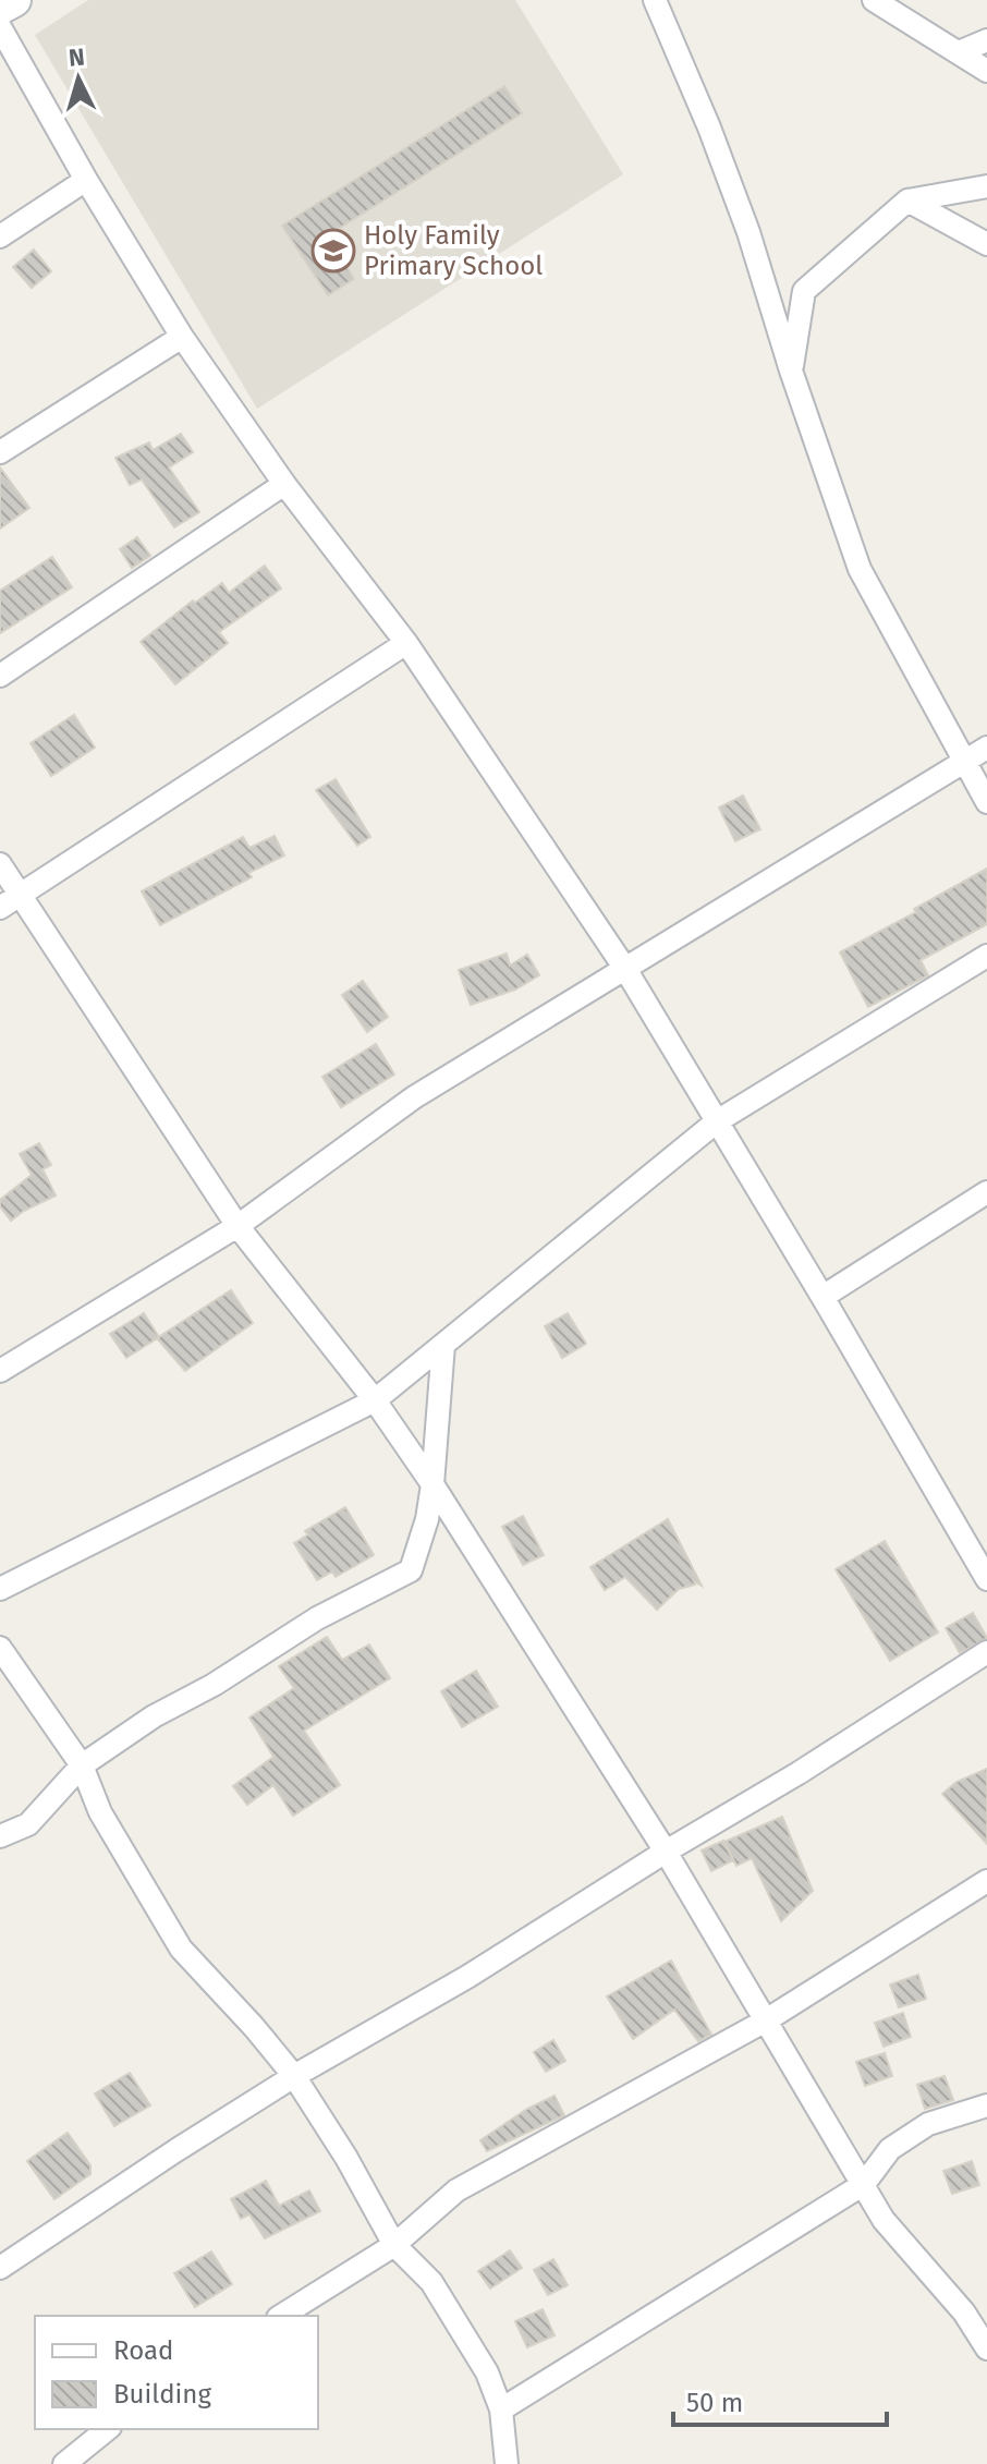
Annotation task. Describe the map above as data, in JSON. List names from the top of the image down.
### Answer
{
  "places": {
    "school or university": ["Holy Family Primary School"]
  },
  "legend": ["Road", "Building"],
  "scale_bar": "50 m",
  "north": "top"
}
